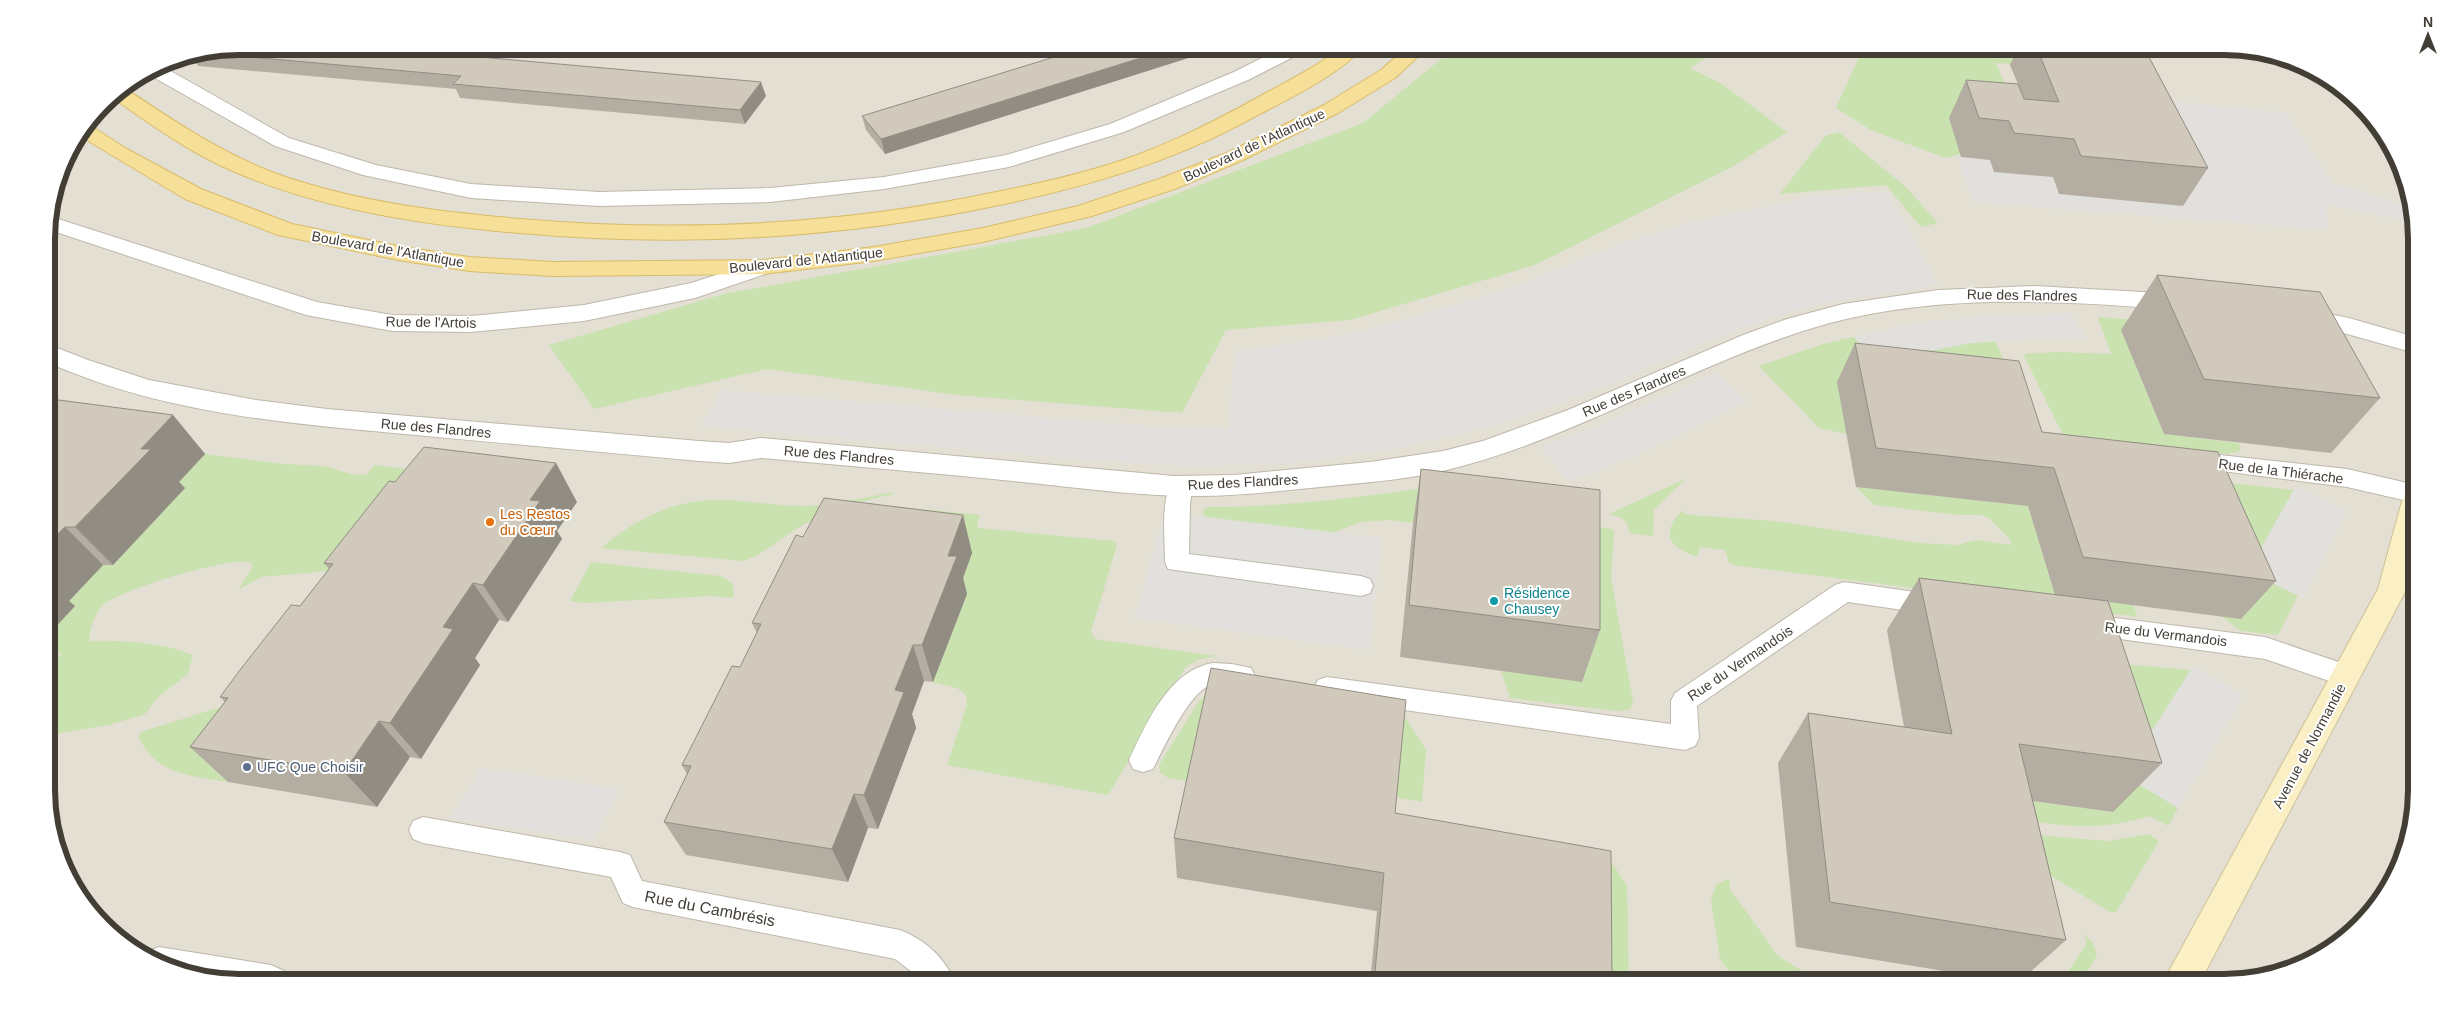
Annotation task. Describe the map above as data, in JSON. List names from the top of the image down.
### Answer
{
  "streets": {
    "main road": ["Boulevard de l'Atlantique", "Avenue de Normandie"],
    "street": ["Rue des Flandres", "Rue de l'Artois"],
    "lane": ["Rue de la Thiérache", "Rue du Vermandois", "Rue du Cambrésis"]
  },
  "crossings": [
    ["Boulevard de l'Atlantique", "Rue de l'Artois"],
    ["Rue du Vermandois", "Avenue de Normandie"]
  ],
  "places": ["Les Restos du Cœur", "Résidence Chausey", "UFC Que Choisir"],
  "north": "top"
}
